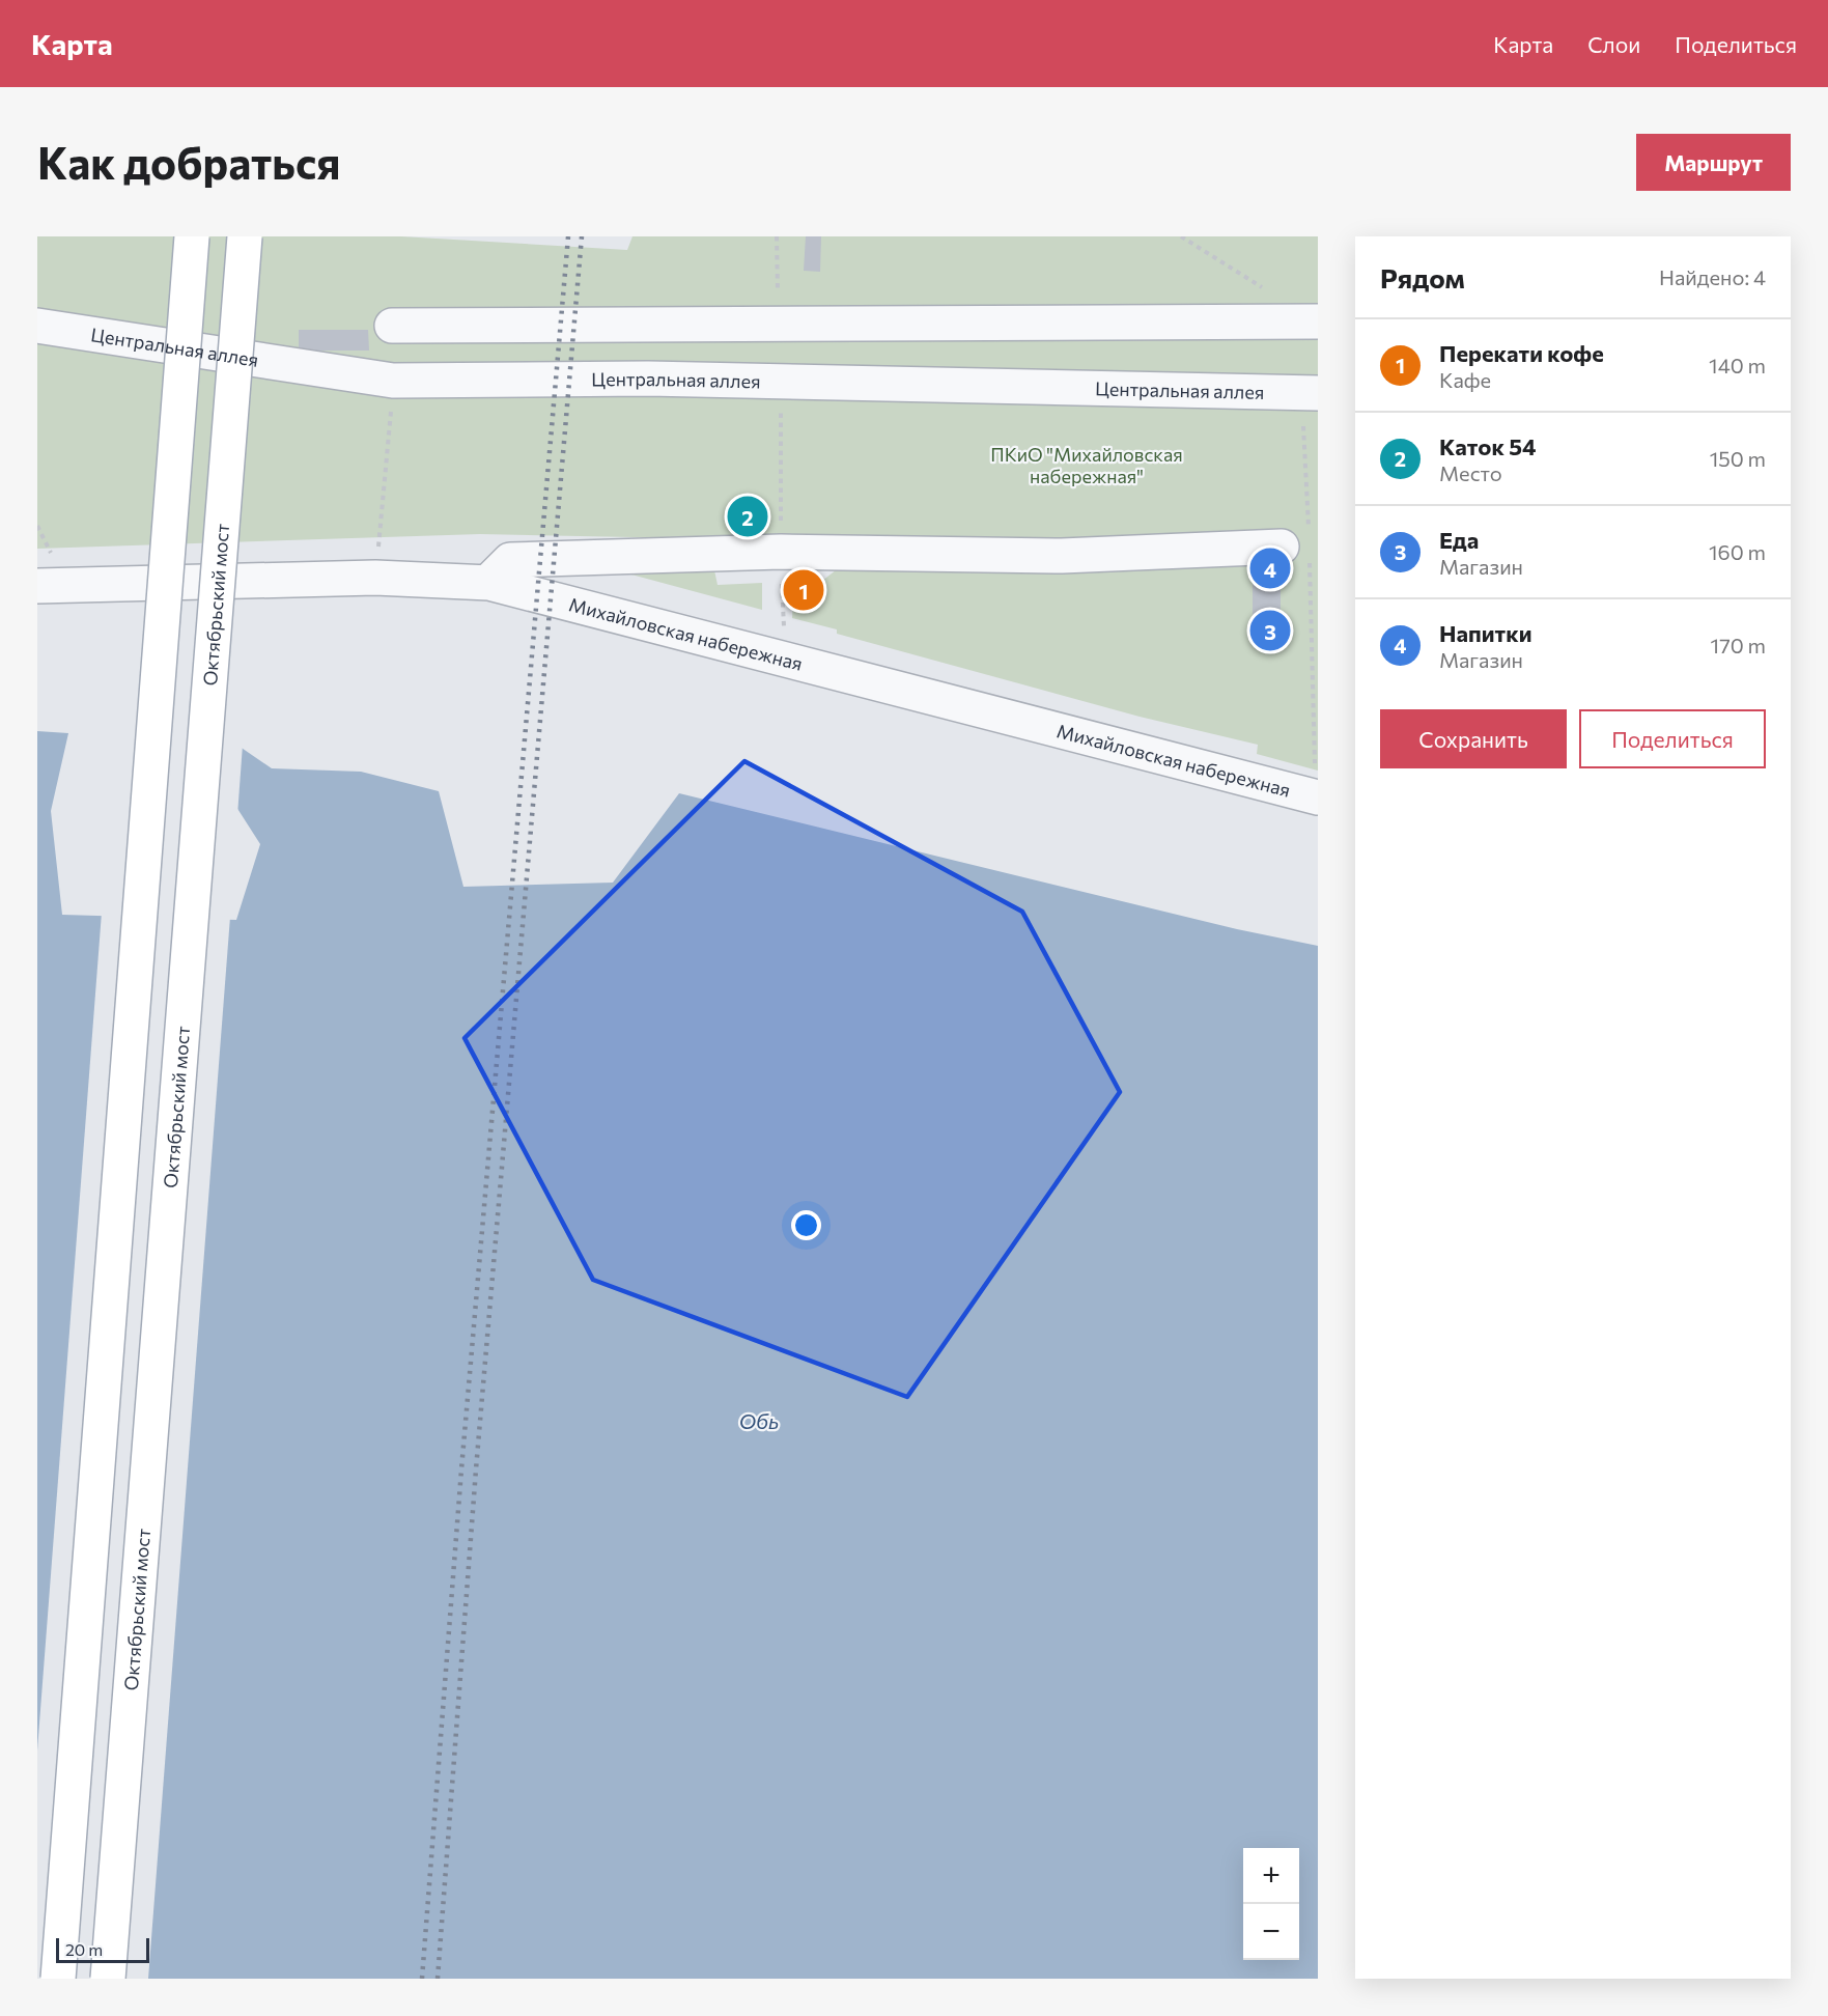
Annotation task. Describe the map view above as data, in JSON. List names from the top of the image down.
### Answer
{
  "streets": {
    "main road": ["Октябрьский мост"],
    "street": ["Центральная аллея", "Михайловская набережная"]
  },
  "water": ["Обь"],
  "parks": ["ПКиО \"Михайловская набережная\""],
  "scale_bar": "20 m",
  "page": {
    "header": "Карта",
    "nav": ["Карта", "Слои", "Поделиться"],
    "buttons": [
      "Маршрут",
      ["Сохранить", "Поделиться"]
    ],
    "title": "Как добраться",
    "heading": ["Рядом", "Найдено: 4"],
    "list": [
      {
        "mark": "1",
        "name": "Перекати кофе",
        "note": "Кафе",
        "value": "140 m"
      },
      {
        "mark": "2",
        "name": "Каток 54",
        "note": "Место",
        "value": "150 m"
      },
      {
        "mark": "3",
        "name": "Еда",
        "note": "Магазин",
        "value": "160 m"
      },
      {
        "mark": "4",
        "name": "Напитки",
        "note": "Магазин",
        "value": "170 m"
      }
    ],
    "pins": [
      "2",
      "4",
      "1",
      "3"
    ],
    "map_buttons": ["+", "−"],
    "scale": "20 m"
  }
}
